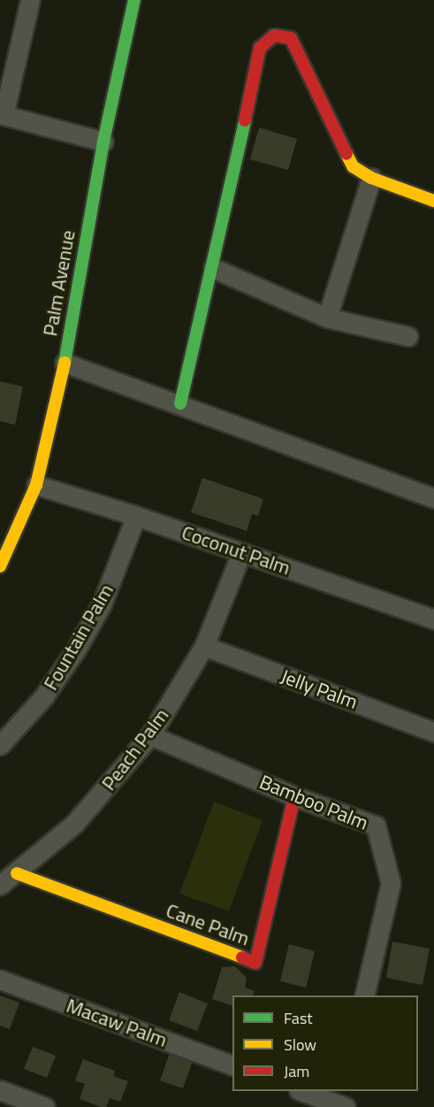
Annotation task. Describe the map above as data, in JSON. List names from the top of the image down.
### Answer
{
  "streets": {
    "street": [
      "Palm Avenue",
      "Coconut Palm",
      "Fountain Palm",
      "Jelly Palm",
      "Peach Palm",
      "Bamboo Palm",
      "Cane Palm",
      "Macaw Palm"
    ]
  },
  "crossings": [
    ["Palm Avenue", "Coconut Palm"],
    ["Coconut Palm", "Fountain Palm"],
    ["Coconut Palm", "Peach Palm"],
    ["Jelly Palm", "Peach Palm"],
    ["Peach Palm", "Bamboo Palm"],
    ["Peach Palm", "Cane Palm"],
    ["Bamboo Palm", "Cane Palm"]
  ],
  "legend": ["Fast", "Slow", "Jam"]
}
